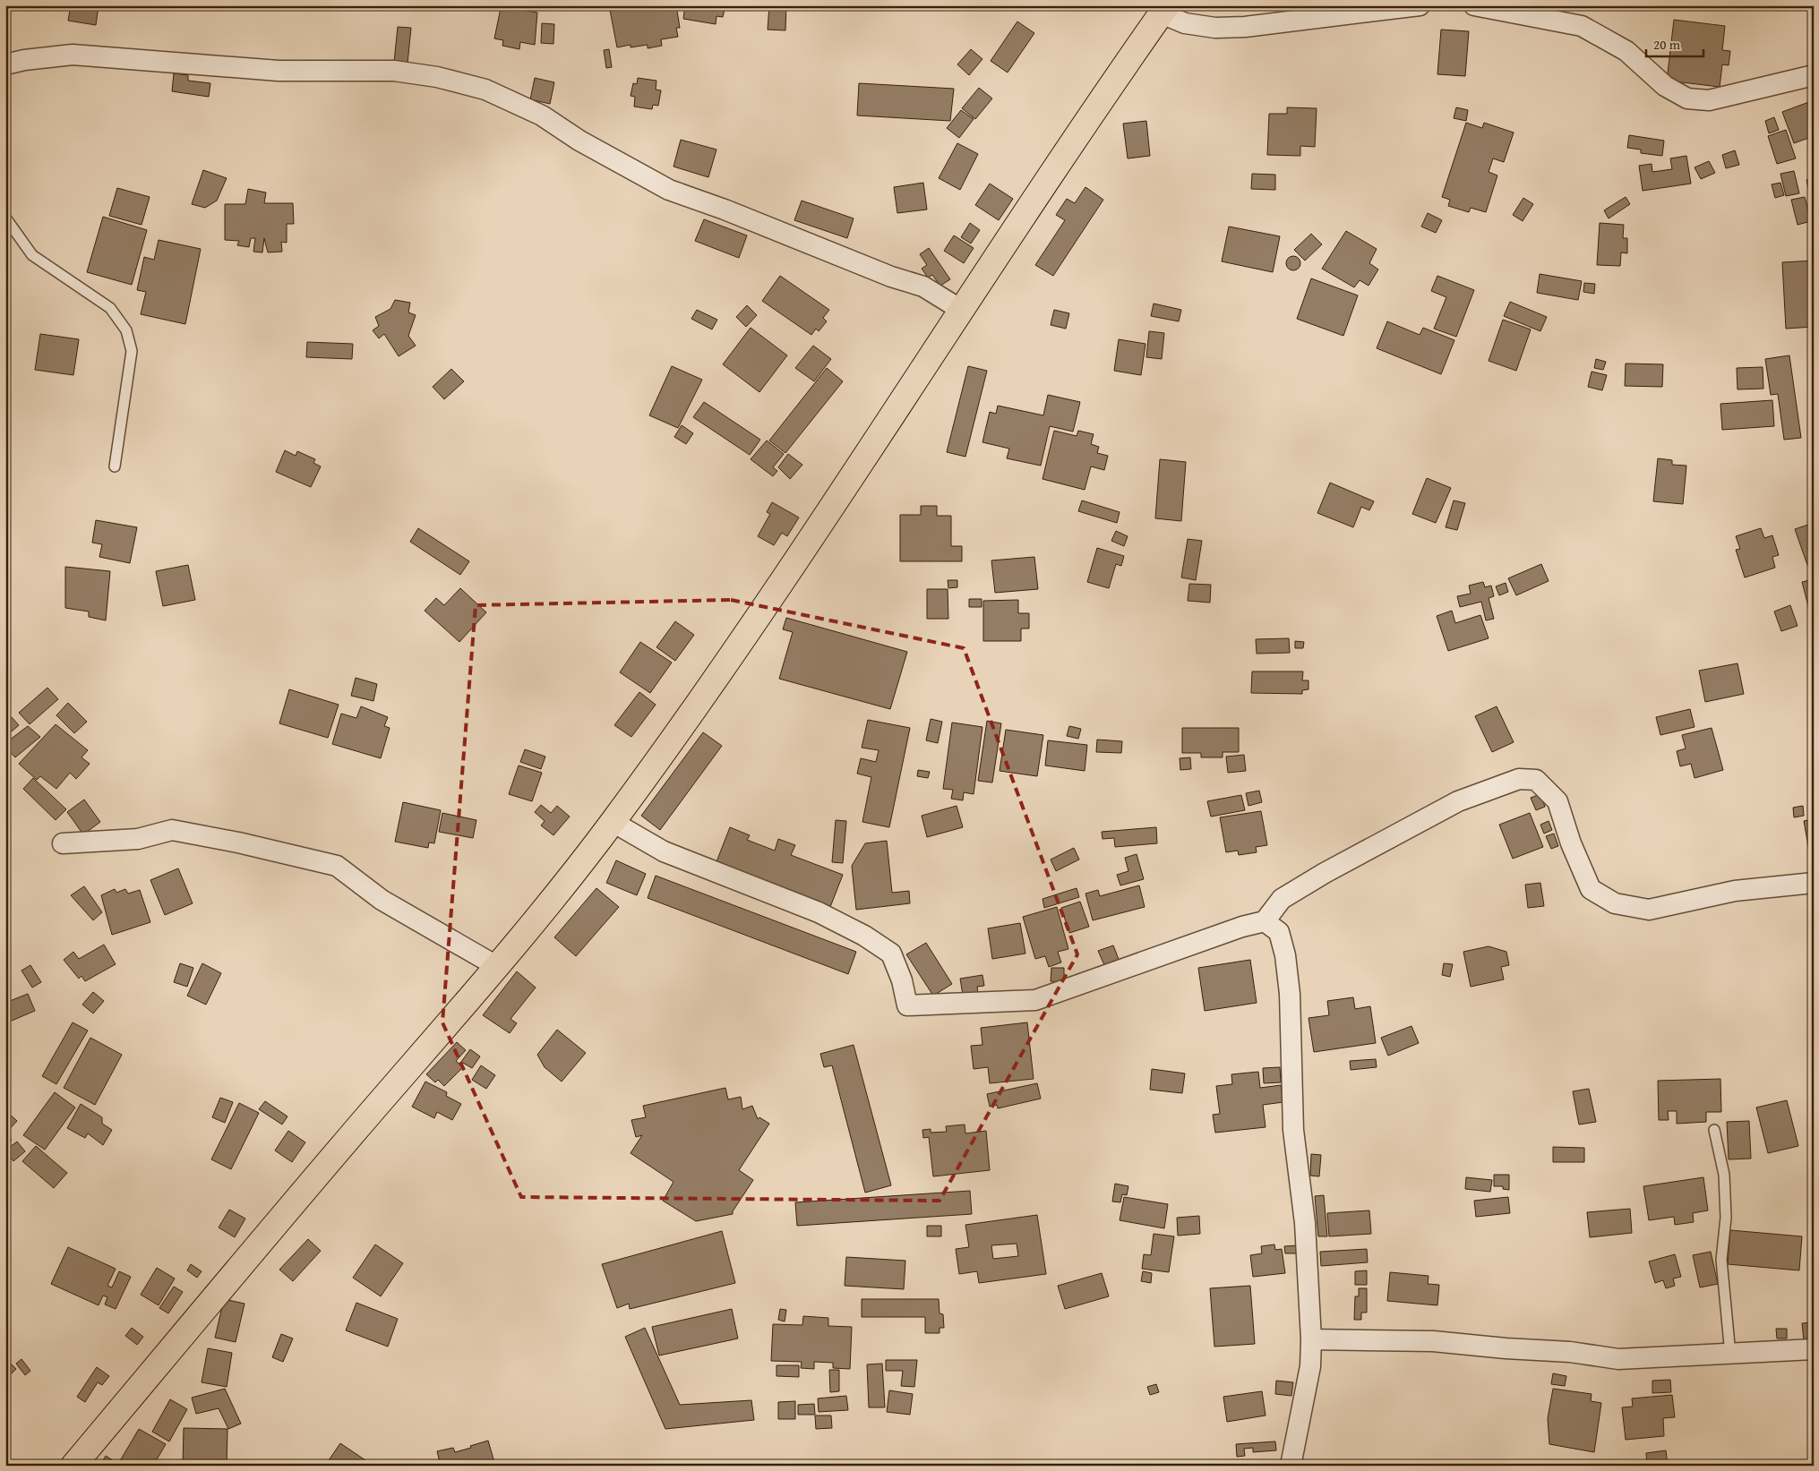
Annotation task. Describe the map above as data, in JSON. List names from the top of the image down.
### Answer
{
  "scale_bar": "20 m"
}
